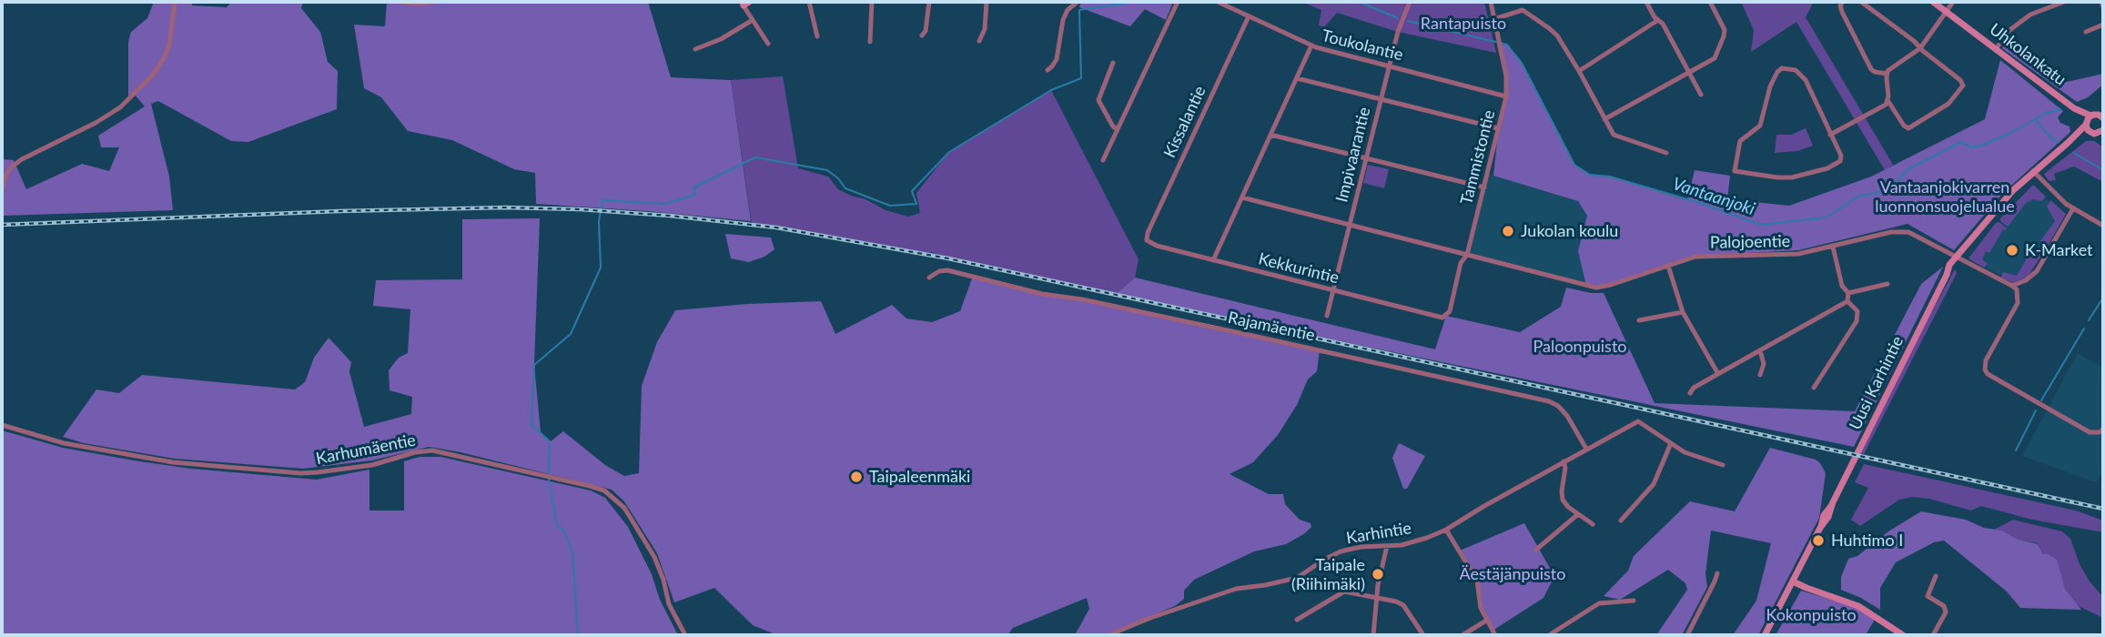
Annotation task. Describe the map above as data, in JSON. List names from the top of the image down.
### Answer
{
  "streets": {
    "street": [
      "Toukolantie",
      "Uhkolankatu",
      "Kissalantie",
      "Impivaarantie",
      "Tammistontie",
      "Palojoentie",
      "Kekkurintie",
      "Rajamäentie",
      "Uusi Karhintie",
      "Karhumäentie",
      "Karhintie"
    ]
  },
  "crossings": [
    ["Toukolantie", "Kissalantie"],
    ["Toukolantie", "Impivaarantie"],
    ["Toukolantie", "Tammistontie"],
    ["Uhkolankatu", "Uusi Karhintie"],
    ["Kissalantie", "Kekkurintie"],
    ["Impivaarantie", "Palojoentie"],
    ["Impivaarantie", "Kekkurintie"],
    ["Tammistontie", "Palojoentie"],
    ["Tammistontie", "Kekkurintie"],
    ["Palojoentie", "Uusi Karhintie"],
    ["Rajamäentie", "Karhintie"]
  ],
  "water": ["Vantaanjoki"],
  "parks": [
    "Rantapuisto",
    "Vantaanjokivarren luonnonsuojelualue",
    "Paloonpuisto",
    "Äestäjänpuisto",
    "Kokonpuisto"
  ],
  "places": [
    "Jukolan koulu",
    "K-Market",
    "Taipaleenmäki",
    "Huhtimo I",
    "Taipale (Riihimäki)"
  ]
}
